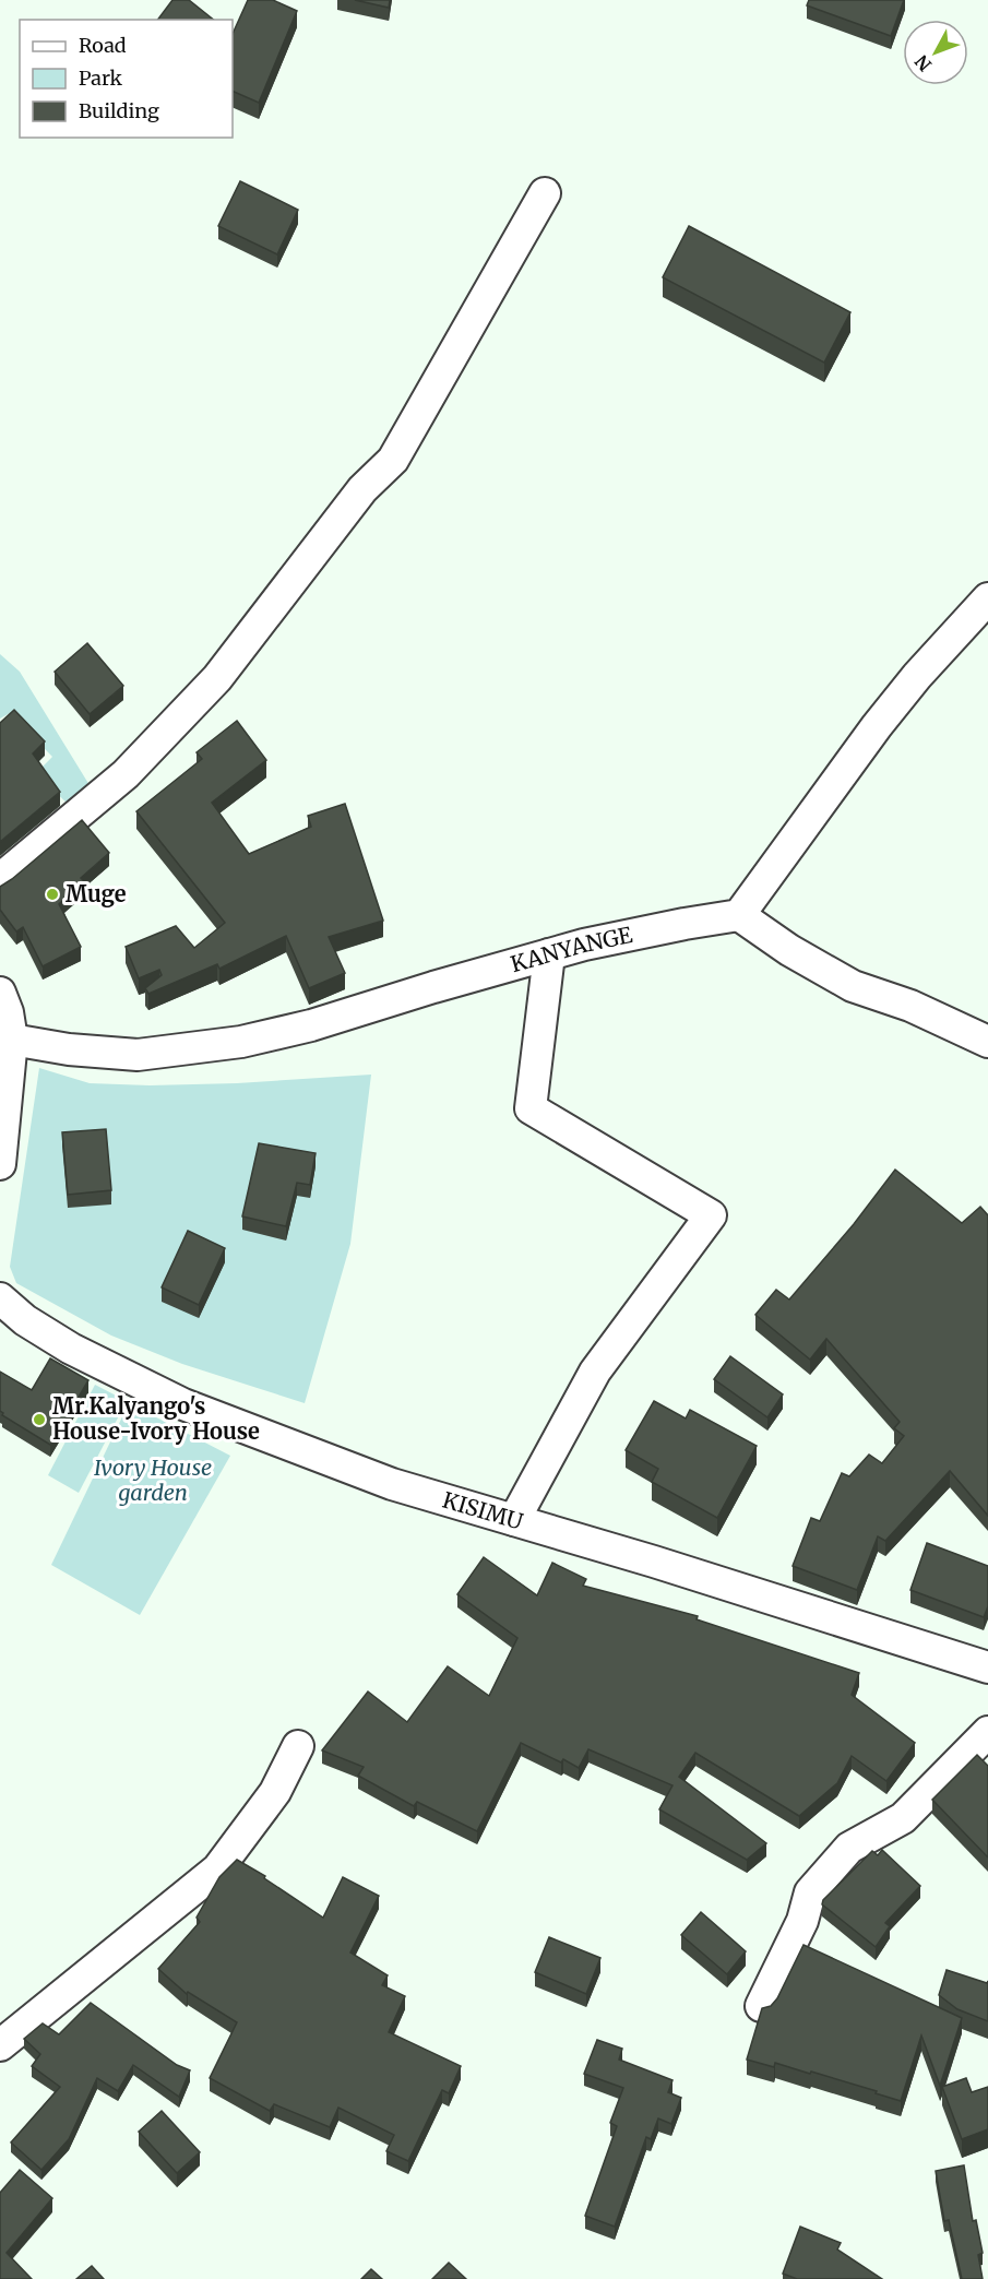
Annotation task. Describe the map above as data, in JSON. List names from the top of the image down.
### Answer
{
  "streets": {
    "street": ["KANYANGE", "KISIMU"]
  },
  "parks": ["Ivory House garden"],
  "places": ["Muge", "Mr.Kalyango's House-Ivory House"],
  "legend": ["Road", "Park", "Building"],
  "north": "bottom left"
}
